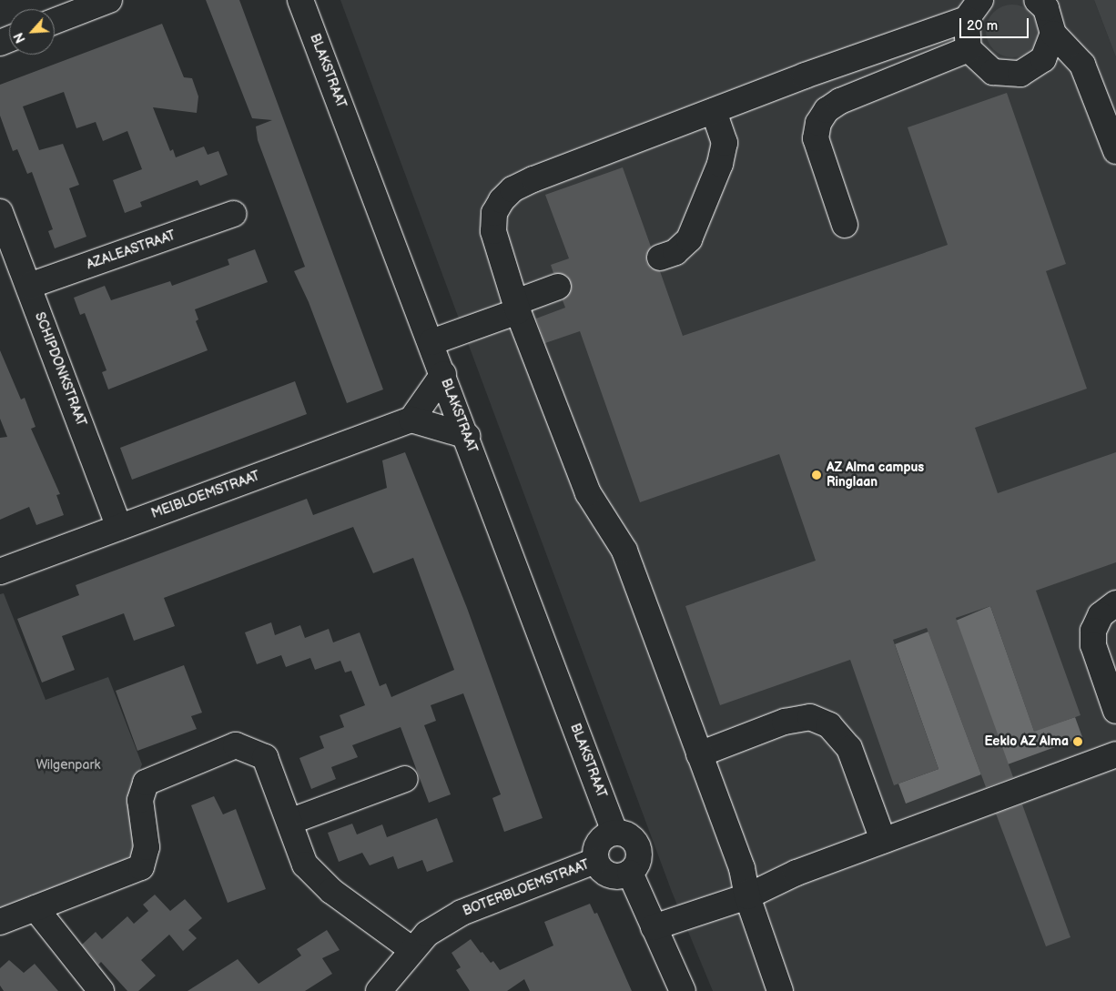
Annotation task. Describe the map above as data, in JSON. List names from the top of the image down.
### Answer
{
  "streets": {
    "street": [
      "BLAKSTRAAT",
      "AZALEASTRAAT",
      "SCHIPDONKSTRAAT",
      "MEIBLOEMSTRAAT",
      "BOTERBLOEMSTRAAT"
    ]
  },
  "crossings": [
    ["BLAKSTRAAT", "BOTERBLOEMSTRAAT"],
    ["AZALEASTRAAT", "SCHIPDONKSTRAAT"],
    ["SCHIPDONKSTRAAT", "MEIBLOEMSTRAAT"]
  ],
  "parks": ["Wilgenpark"],
  "places": ["AZ Alma campus Ringlaan", "Eeklo AZ Alma"],
  "scale_bar": "20 m",
  "north": "bottom left"
}
